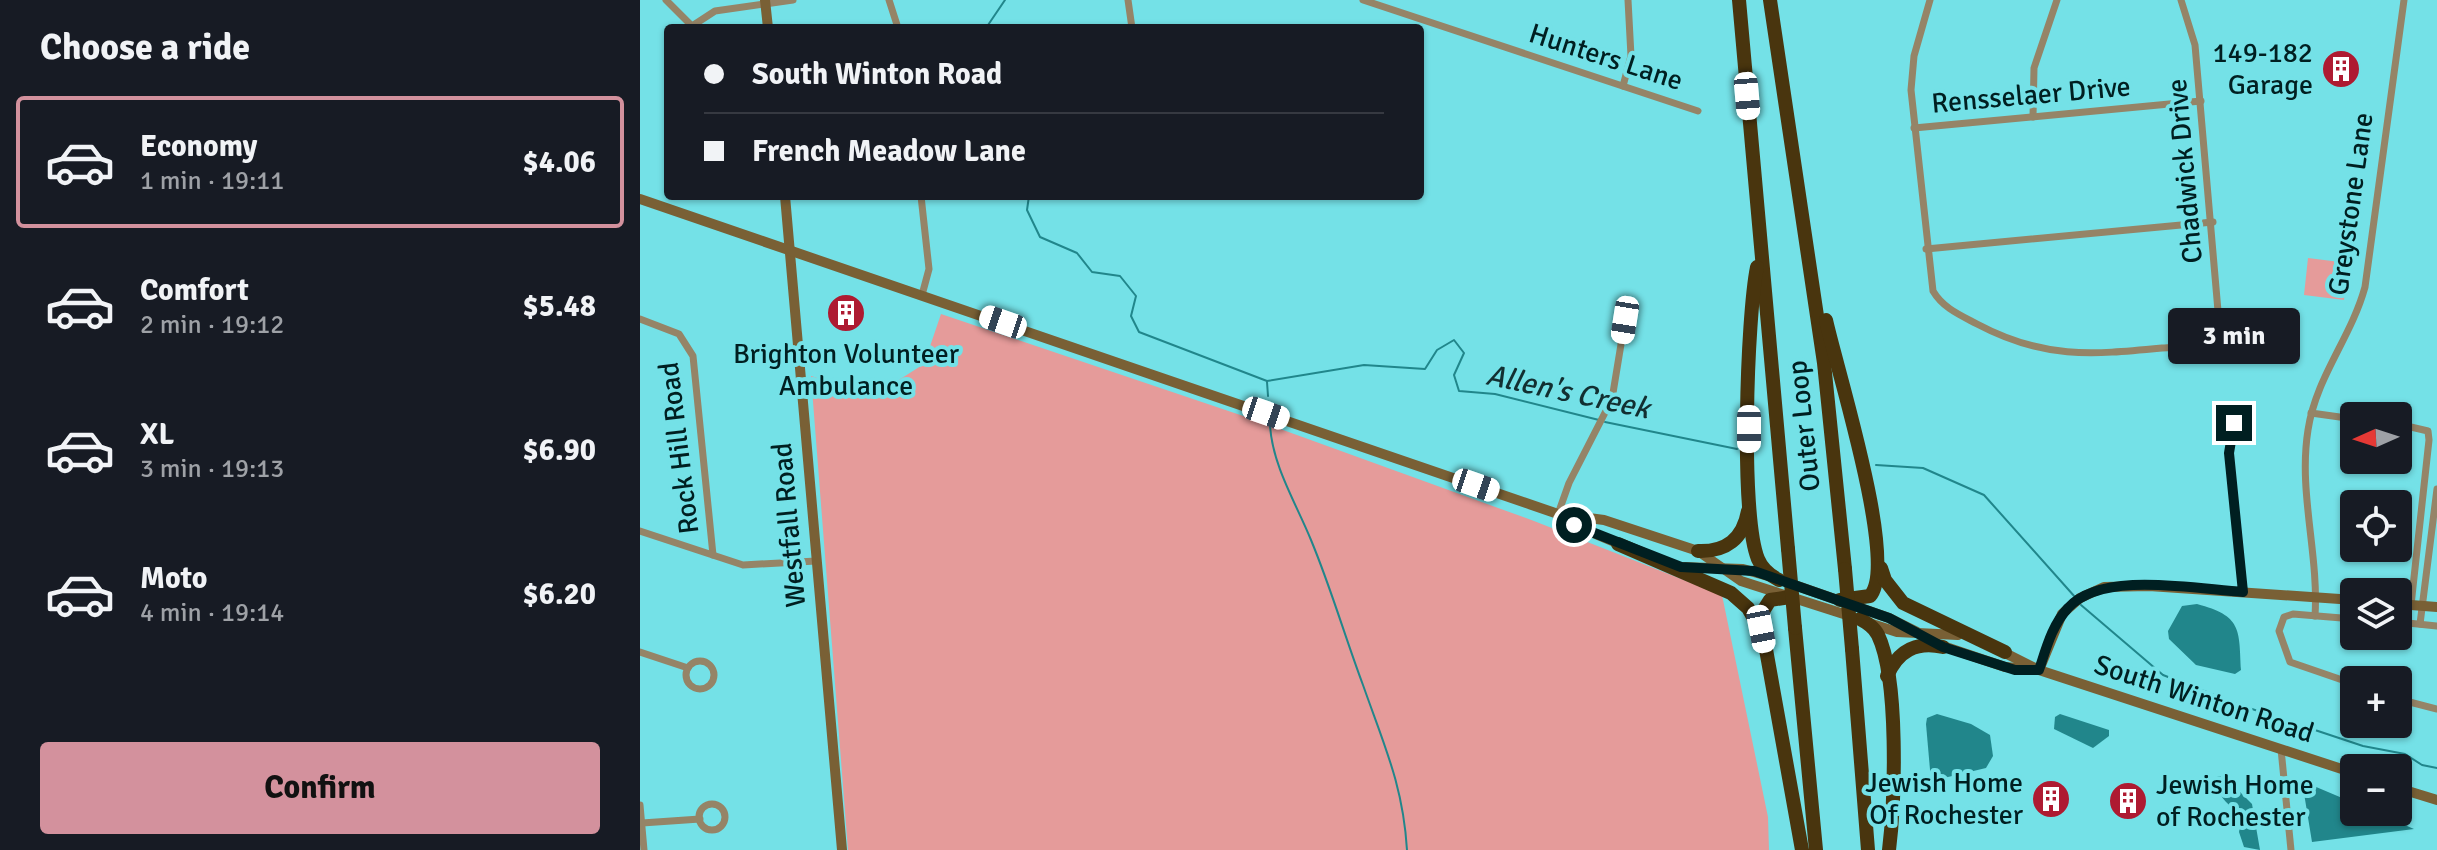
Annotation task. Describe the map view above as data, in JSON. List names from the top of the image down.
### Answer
{
  "streets": {
    "highway": ["Outer Loop"],
    "main road": ["Westfall Road", "South Winton Road"],
    "street": [
      "Hunters Lane",
      "Rensselaer Drive",
      "Chadwick Drive",
      "Greystone Lane",
      "Rock Hill Road"
    ]
  },
  "crossings": [
    ["Rensselaer Drive", "Chadwick Drive"],
    ["Westfall Road", "South Winton Road"]
  ],
  "water": ["Allen's Creek"],
  "places": {
    "building": [
      "149-182 Garage",
      "Brighton Volunteer Ambulance",
      "Jewish Home Of Rochester",
      "Jewish Home of Rochester"
    ]
  },
  "north": "left",
  "page": {
    "heading": "Choose a ride",
    "banner": ["South Winton Road", "French Meadow Lane"],
    "list": [
      {
        "name": "Economy",
        "note": "1 min · 19:11",
        "value": "$4.06"
      },
      {
        "name": "Comfort",
        "note": "2 min · 19:12",
        "value": "$5.48"
      },
      {
        "name": "XL",
        "note": "3 min · 19:13",
        "value": "$6.90"
      },
      {
        "name": "Moto",
        "note": "4 min · 19:14",
        "value": "$6.20"
      }
    ],
    "bubble": "3 min",
    "map_buttons": ["+", "−"],
    "buttons": "Confirm"
  }
}
